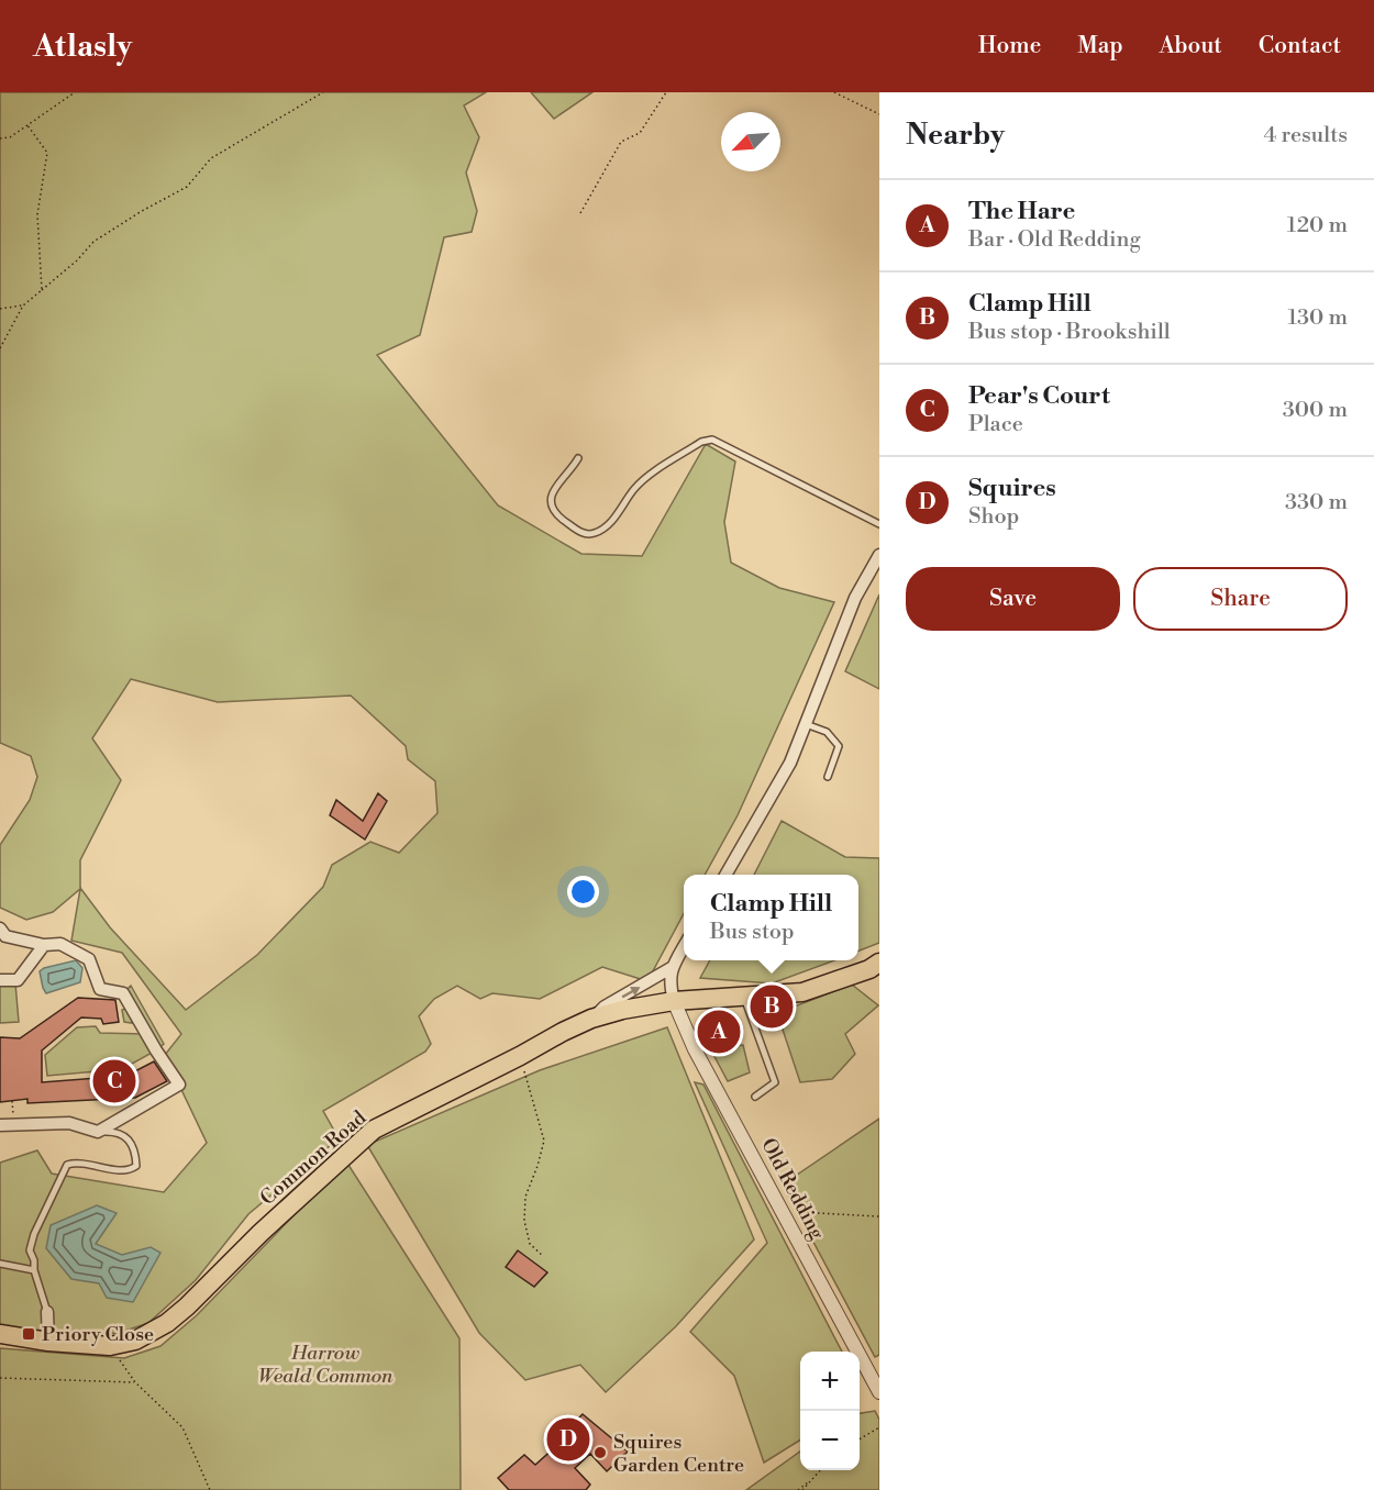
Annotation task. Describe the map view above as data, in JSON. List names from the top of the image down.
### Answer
{
  "streets": {
    "main road": ["Common Road"],
    "street": ["Old Redding"]
  },
  "crossings": [
    ["Common Road", "Old Redding"]
  ],
  "parks": ["Harrow Weald Common"],
  "places": {
    "transit": ["Priory Close"],
    "other": ["Squires Garden Centre"]
  },
  "north": "bottom left",
  "page": {
    "header": "Atlasly",
    "nav": [
      "Home",
      "Map",
      "About",
      "Contact"
    ],
    "heading": ["Nearby", "4 results"],
    "list": [
      {
        "mark": "A",
        "name": "The Hare",
        "note": "Bar · Old Redding",
        "value": "120 m"
      },
      {
        "mark": "B",
        "name": "Clamp Hill",
        "note": "Bus stop · Brookshill",
        "value": "130 m"
      },
      {
        "mark": "C",
        "name": "Pear's Court",
        "note": "Place",
        "value": "300 m"
      },
      {
        "mark": "D",
        "name": "Squires",
        "note": "Shop",
        "value": "330 m"
      }
    ],
    "buttons": ["Save", "Share"],
    "popup": ["Clamp Hill", "Bus stop"],
    "pins": [
      "B",
      "A",
      "C",
      "D"
    ],
    "map_buttons": ["+", "−"]
  }
}
